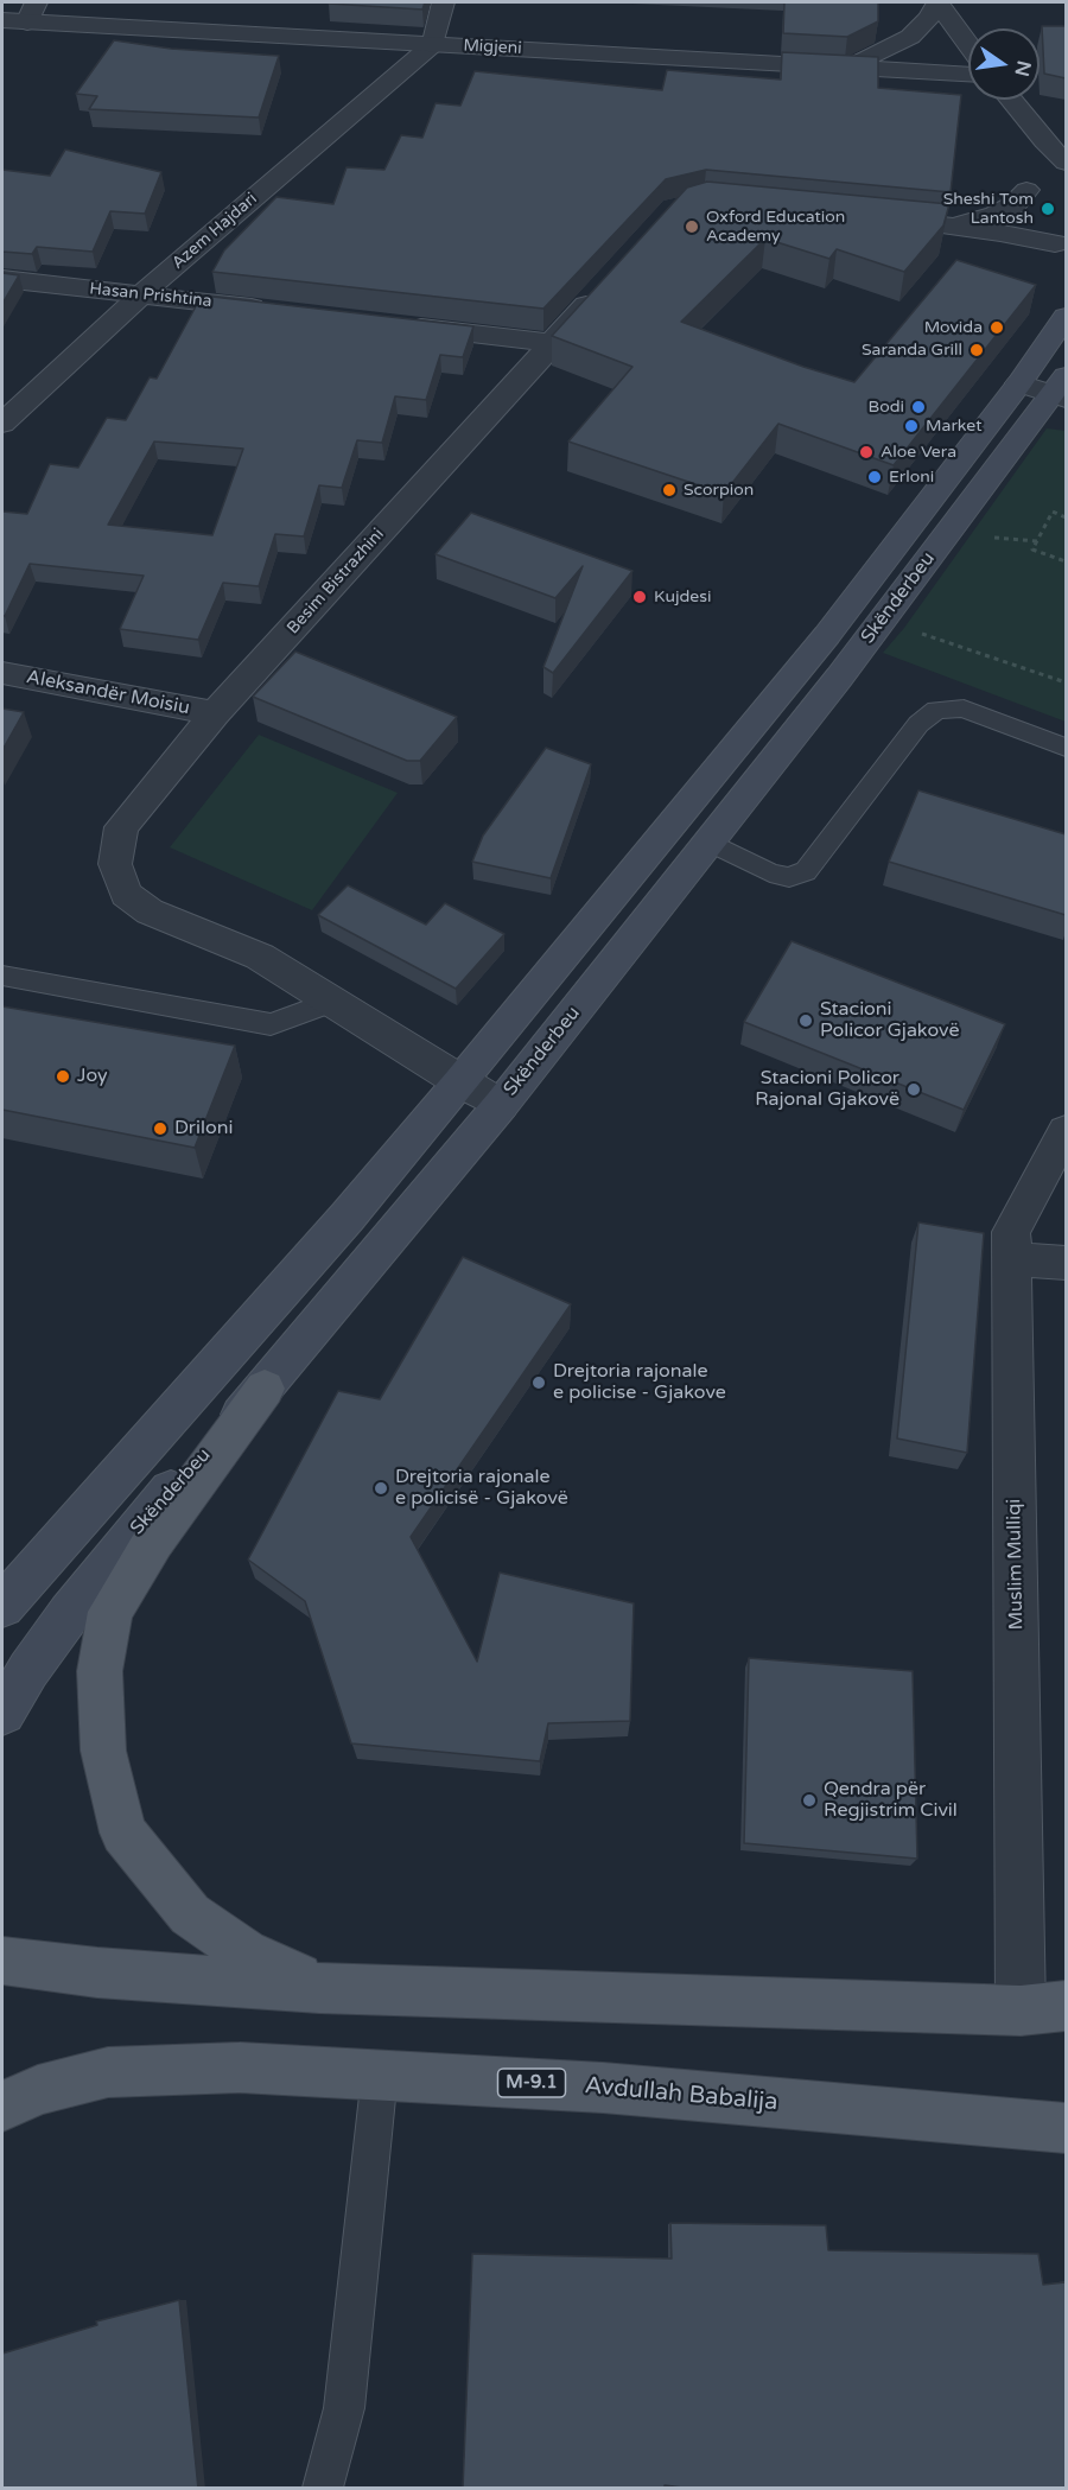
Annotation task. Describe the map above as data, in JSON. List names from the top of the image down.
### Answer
{
  "streets": {
    "main road": ["Skënderbeu", "M-9.1", "Avdullah Babalija"],
    "street": [
      "Migjeni",
      "Azem Hajdari",
      "Hasan Prishtina",
      "Besim Bistrazhini",
      "Aleksandër Moisiu",
      "Muslim Mulliqi"
    ]
  },
  "crossings": [
    ["Migjeni", "Azem Hajdari"],
    ["Azem Hajdari", "Hasan Prishtina"],
    ["Besim Bistrazhini", "Skënderbeu"],
    ["Besim Bistrazhini", "Aleksandër Moisiu"]
  ],
  "places": [
    "Sheshi Tom Lantosh",
    "Oxford Education Academy",
    "Movida",
    "Saranda Grill",
    "Bodi",
    "Market",
    "Aloe Vera",
    "Erloni",
    "Scorpion",
    "Kujdesi",
    "Stacioni Policor Gjakovë",
    "Joy",
    "Stacioni Policor Rajonal Gjakovë",
    "Driloni",
    "Drejtoria rajonale e policise - Gjakove",
    "Drejtoria rajonale e policisë - Gjakovë",
    "Qendra për Regjistrim Civil"
  ],
  "north": "right"
}
